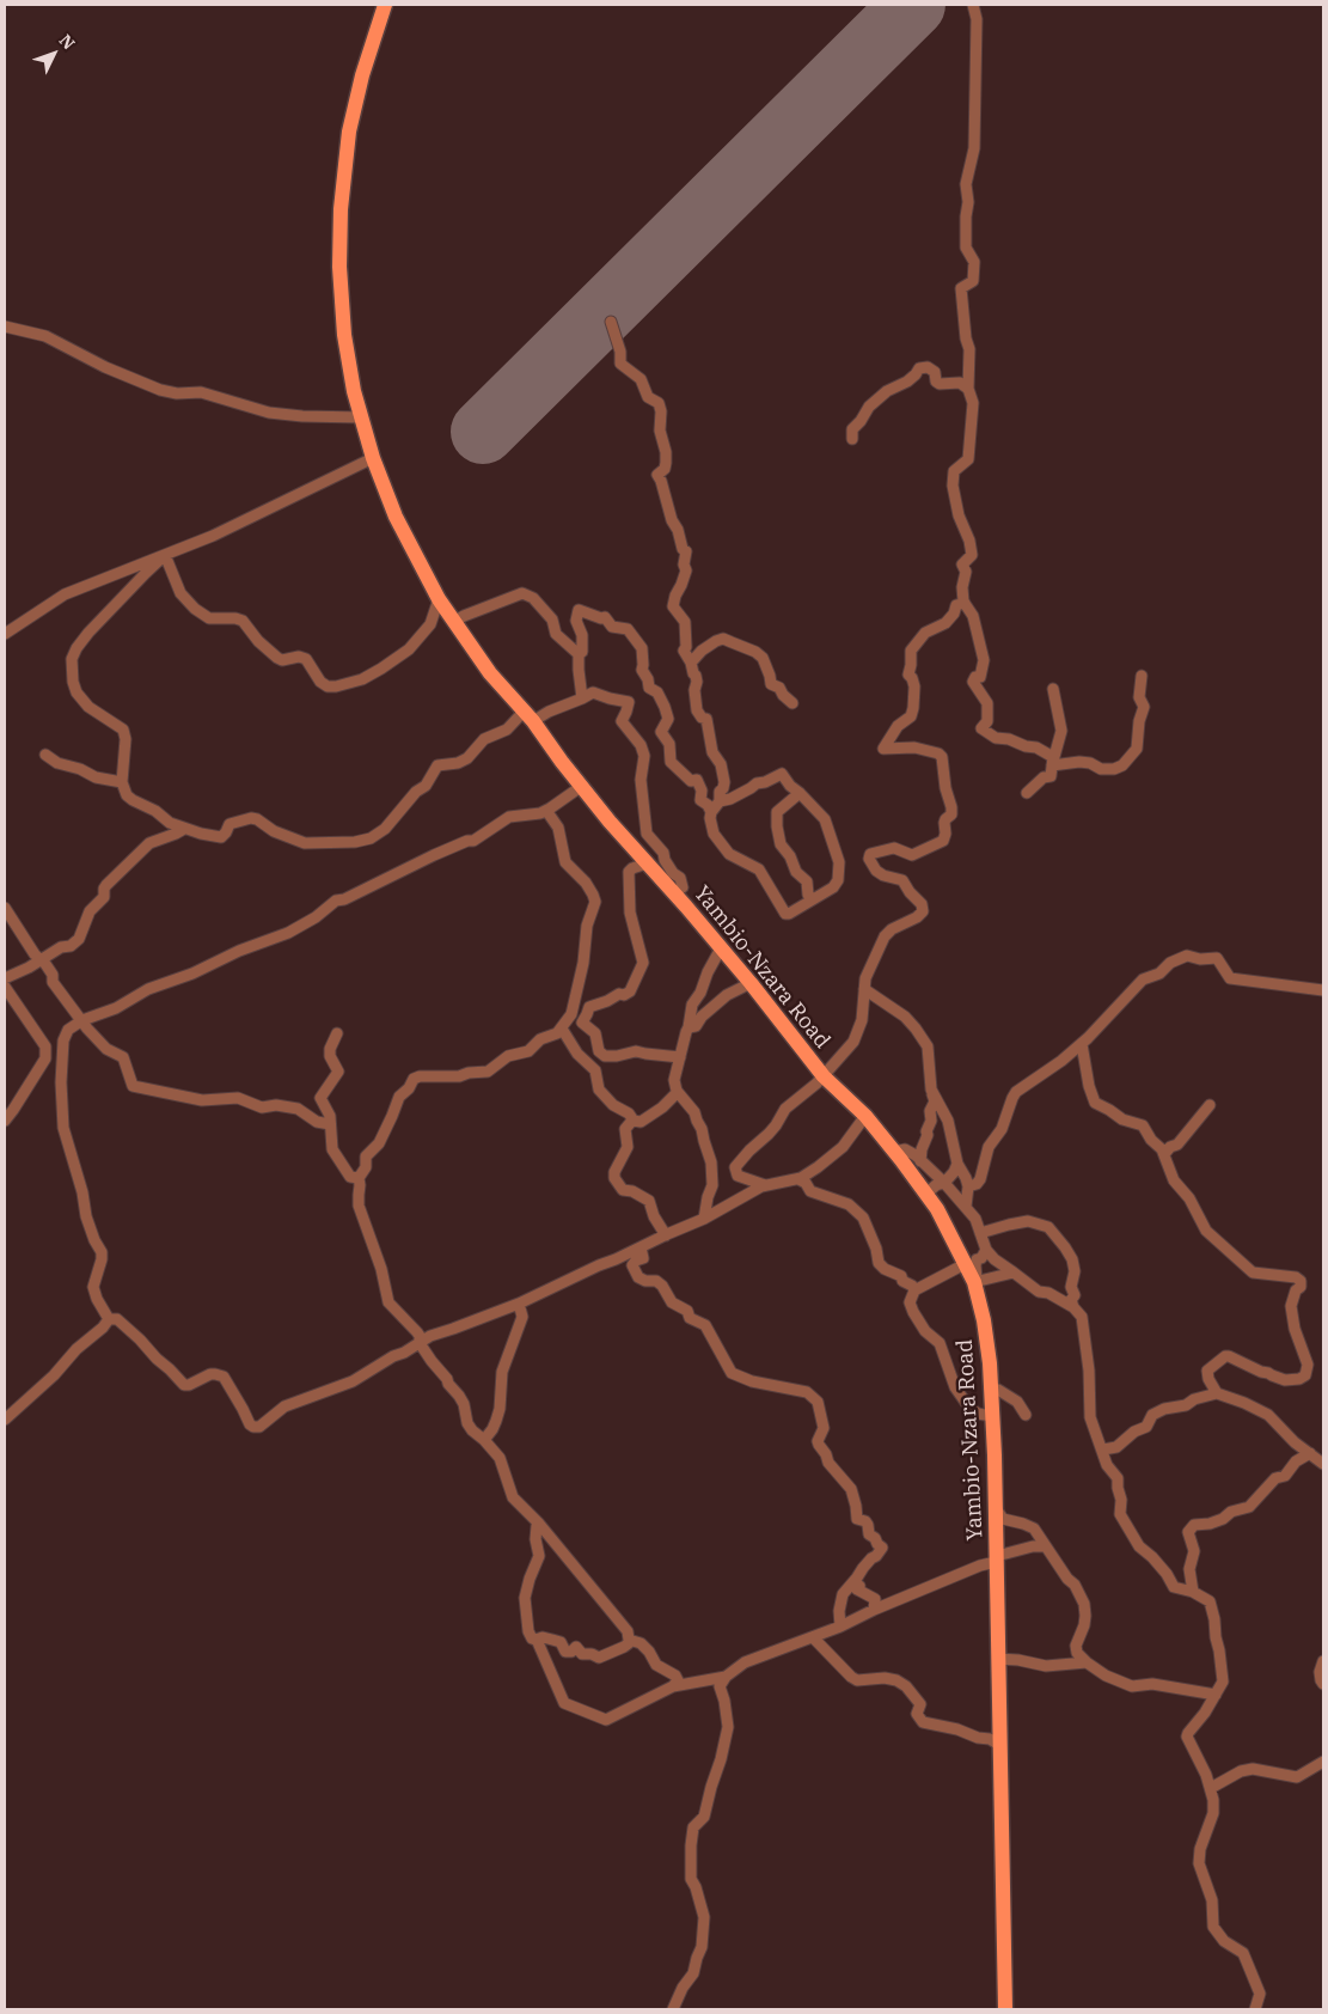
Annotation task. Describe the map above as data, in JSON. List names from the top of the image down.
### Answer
{
  "streets": {
    "main road": ["Yambio-Nzara Road"]
  },
  "north": "top right"
}
